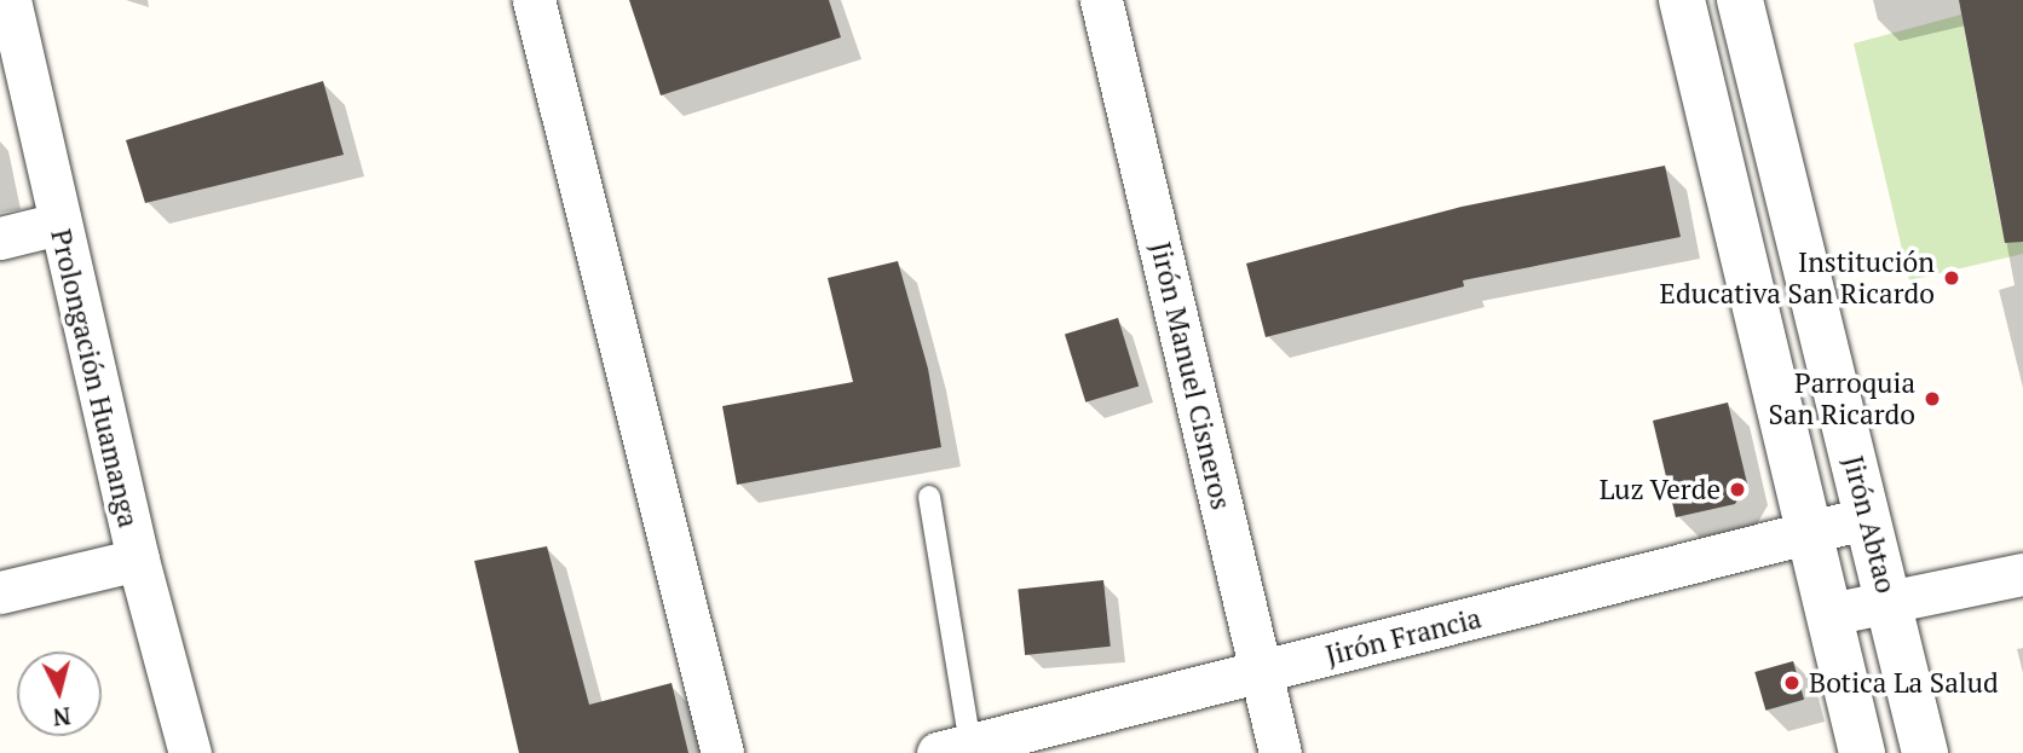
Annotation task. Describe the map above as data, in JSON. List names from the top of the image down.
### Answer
{
  "streets": {
    "street": [
      "Jirón Manuel Cisneros",
      "Prolongación Huamanga",
      "Jirón Abtao",
      "Jirón Francia"
    ]
  },
  "crossings": [
    ["Jirón Manuel Cisneros", "Jirón Francia"],
    ["Jirón Abtao", "Jirón Francia"]
  ],
  "places": [
    "Institución Educativa San Ricardo",
    "Parroquia San Ricardo",
    "Luz Verde",
    "Botica La Salud"
  ],
  "north": "bottom"
}
